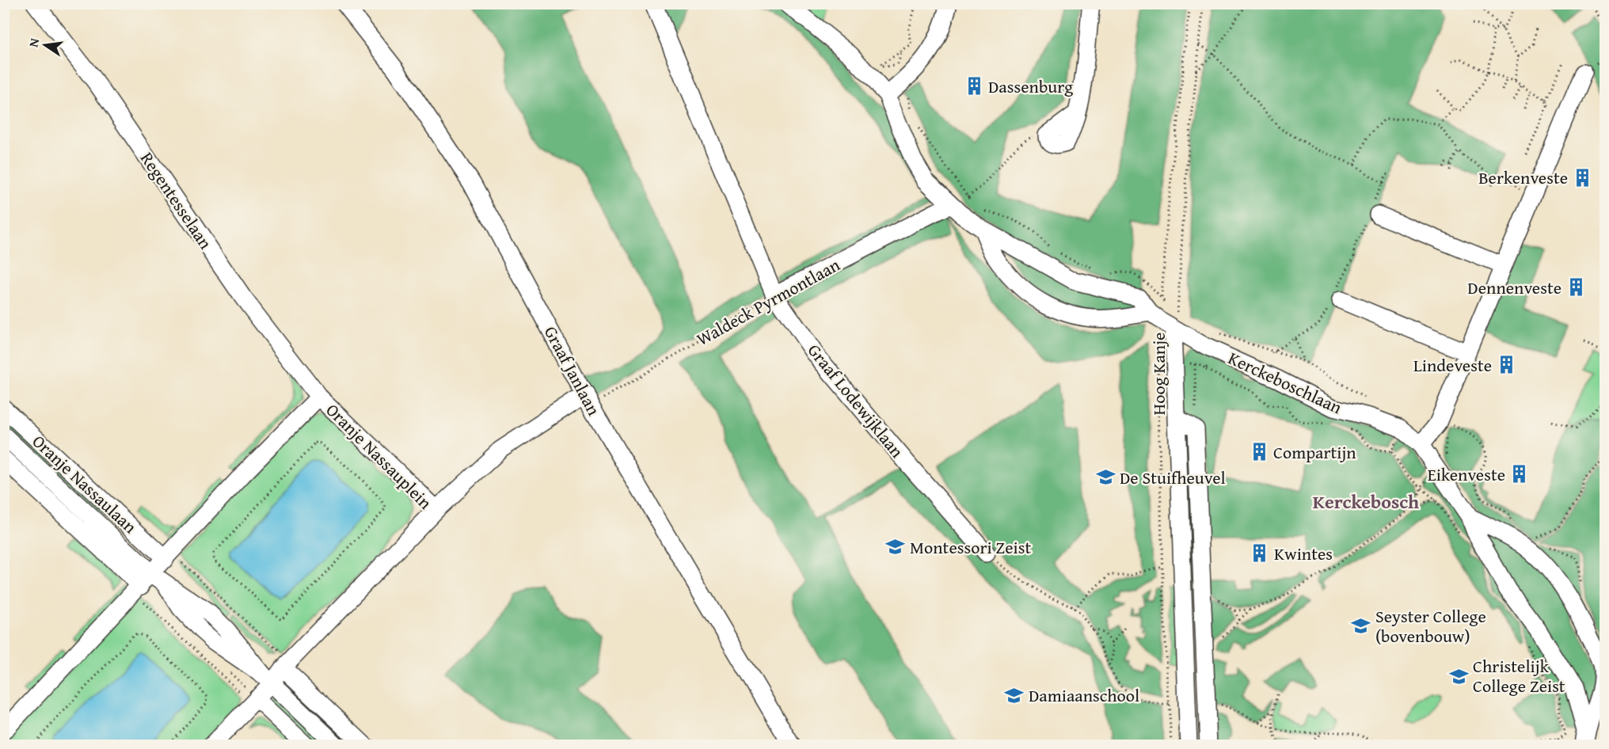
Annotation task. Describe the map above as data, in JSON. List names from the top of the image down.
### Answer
{
  "streets": {
    "street": [
      "Regentesselaan",
      "Waldeck Pyrmontlaan",
      "Graaf Janlaan",
      "Hoog Kanje",
      "Kerckeboschlaan",
      "Graaf Lodewijklaan",
      "Oranje Nassauplein",
      "Oranje Nassaulaan"
    ]
  },
  "crossings": [
    ["Regentesselaan", "Oranje Nassauplein"],
    ["Waldeck Pyrmontlaan", "Graaf Janlaan"],
    ["Waldeck Pyrmontlaan", "Kerckeboschlaan"],
    ["Waldeck Pyrmontlaan", "Graaf Lodewijklaan"],
    ["Hoog Kanje", "Kerckeboschlaan"],
    ["Oranje Nassauplein", "Oranje Nassaulaan"]
  ],
  "districts": ["Kerckebosch"],
  "places": {
    "building": [
      "Dassenburg",
      "Berkenveste",
      "Dennenveste",
      "Lindeveste",
      "Compartijn",
      "Eikenveste",
      "Kwintes"
    ],
    "school or university": [
      "De Stuifheuvel",
      "Montessori Zeist",
      "Seyster College (bovenbouw)",
      "Christelijk College Zeist",
      "Damiaanschool"
    ]
  },
  "north": "left"
}
